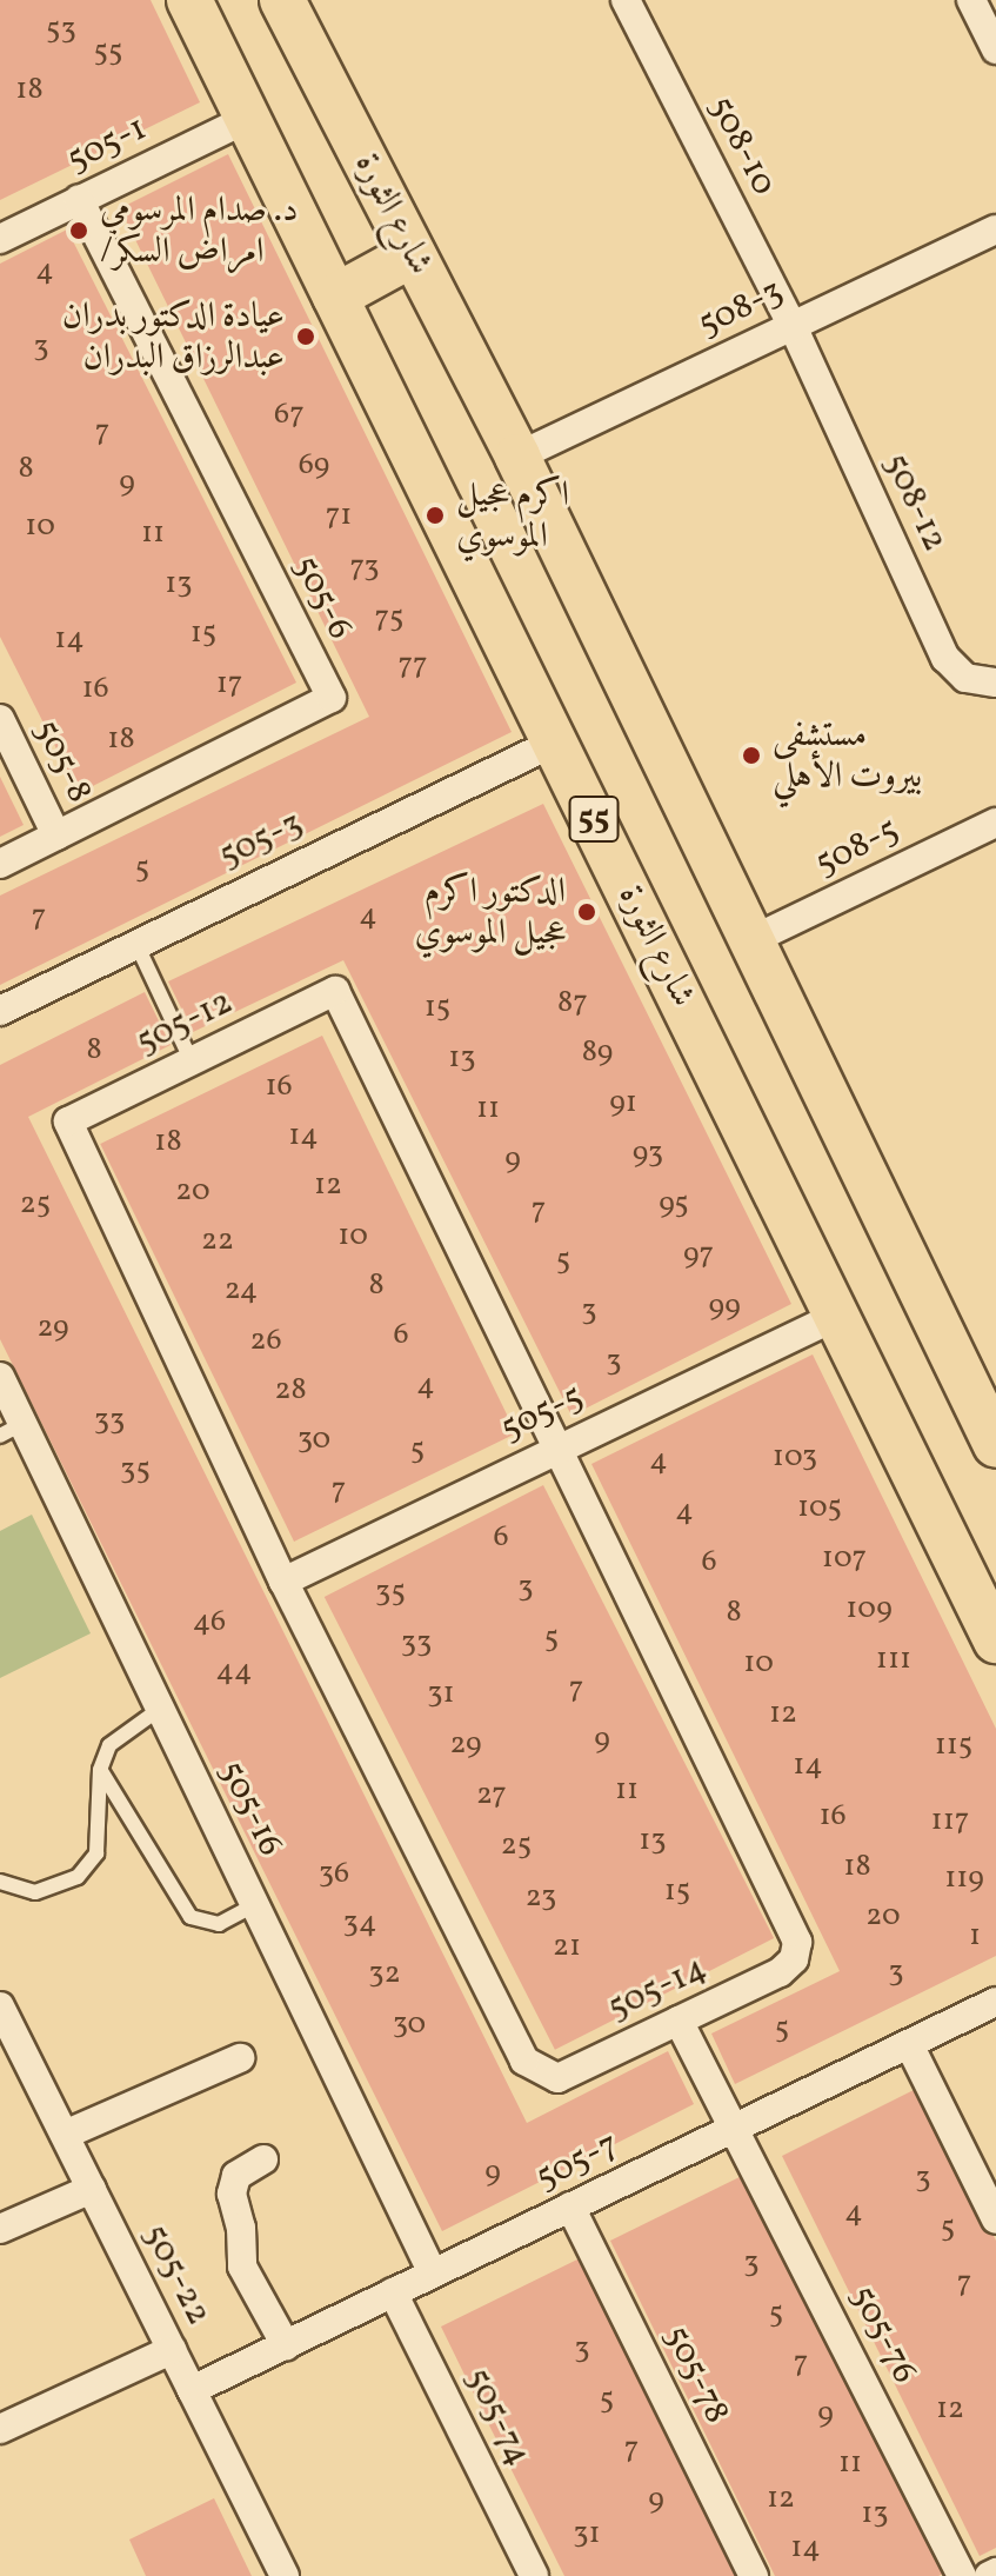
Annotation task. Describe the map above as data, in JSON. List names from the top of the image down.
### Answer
{
  "streets": {
    "main road": ["شارع الثورة", "55"],
    "street": [
      "505-1",
      "508-10",
      "508-3",
      "508-12",
      "505-6",
      "505-8",
      "505-3",
      "508-5",
      "505-12",
      "505-5",
      "505-16",
      "505-14",
      "505-7",
      "505-22",
      "505-76",
      "505-78",
      "505-74"
    ]
  },
  "crossings": [
    ["505-1", "شارع الثورة"],
    ["505-1", "505-6"],
    ["508-10", "508-3"],
    ["508-10", "508-12"],
    ["شارع الثورة", "508-3"],
    ["شارع الثورة", "505-3"],
    ["شارع الثورة", "508-5"],
    ["شارع الثورة", "505-5"],
    ["508-3", "508-12"],
    ["505-6", "505-8"],
    ["505-12", "505-5"],
    ["505-12", "505-14"],
    ["505-5", "505-14"],
    ["505-16", "505-7"],
    ["505-14", "505-76"],
    ["505-7", "505-22"],
    ["505-7", "505-76"],
    ["505-7", "505-78"],
    ["505-7", "505-74"]
  ],
  "places": [
    "د. صدام المرسومي /امراض السكر",
    "عيادة الدكتور بدران عبدالرزاق البدران",
    "اكرم عجيل الموسوي",
    "مستشفى بيروت الأهلي",
    "الدكتور اكرم عجيل الموسوي"
  ],
  "house_numbers": [
    "53",
    "55",
    "18",
    "4",
    "3",
    "67",
    "7",
    "69",
    "8",
    "9",
    "71",
    "10",
    "11",
    "73",
    "13",
    "75",
    "15",
    "14",
    "77",
    "17",
    "16",
    "18",
    "5",
    "4",
    "7",
    "87",
    "15",
    "8",
    "89",
    "13",
    "16",
    "91",
    "11",
    "14",
    "18",
    "93",
    "9",
    "12",
    "20",
    "25",
    "95",
    "7",
    "10",
    "22",
    "97",
    "5",
    "8",
    "24",
    "99",
    "3",
    "29",
    "6",
    "26",
    "3",
    "4",
    "28",
    "33",
    "30",
    "5",
    "103",
    "4",
    "35",
    "7",
    "105",
    "4",
    "6",
    "107",
    "6",
    "3",
    "35",
    "109",
    "8",
    "46",
    "5",
    "33",
    "111",
    "10",
    "44",
    "7",
    "31",
    "12",
    "9",
    "29",
    "115",
    "14",
    "11",
    "27",
    "16",
    "117",
    "13",
    "25",
    "18",
    "36",
    "119",
    "15",
    "23",
    "20",
    "34",
    "1",
    "21",
    "3",
    "32",
    "30",
    "5",
    "9",
    "3",
    "4",
    "5",
    "3",
    "7",
    "5",
    "3",
    "7",
    "5",
    "12",
    "9",
    "7",
    "11",
    "12",
    "9",
    "13",
    "31",
    "14"
  ]
}
